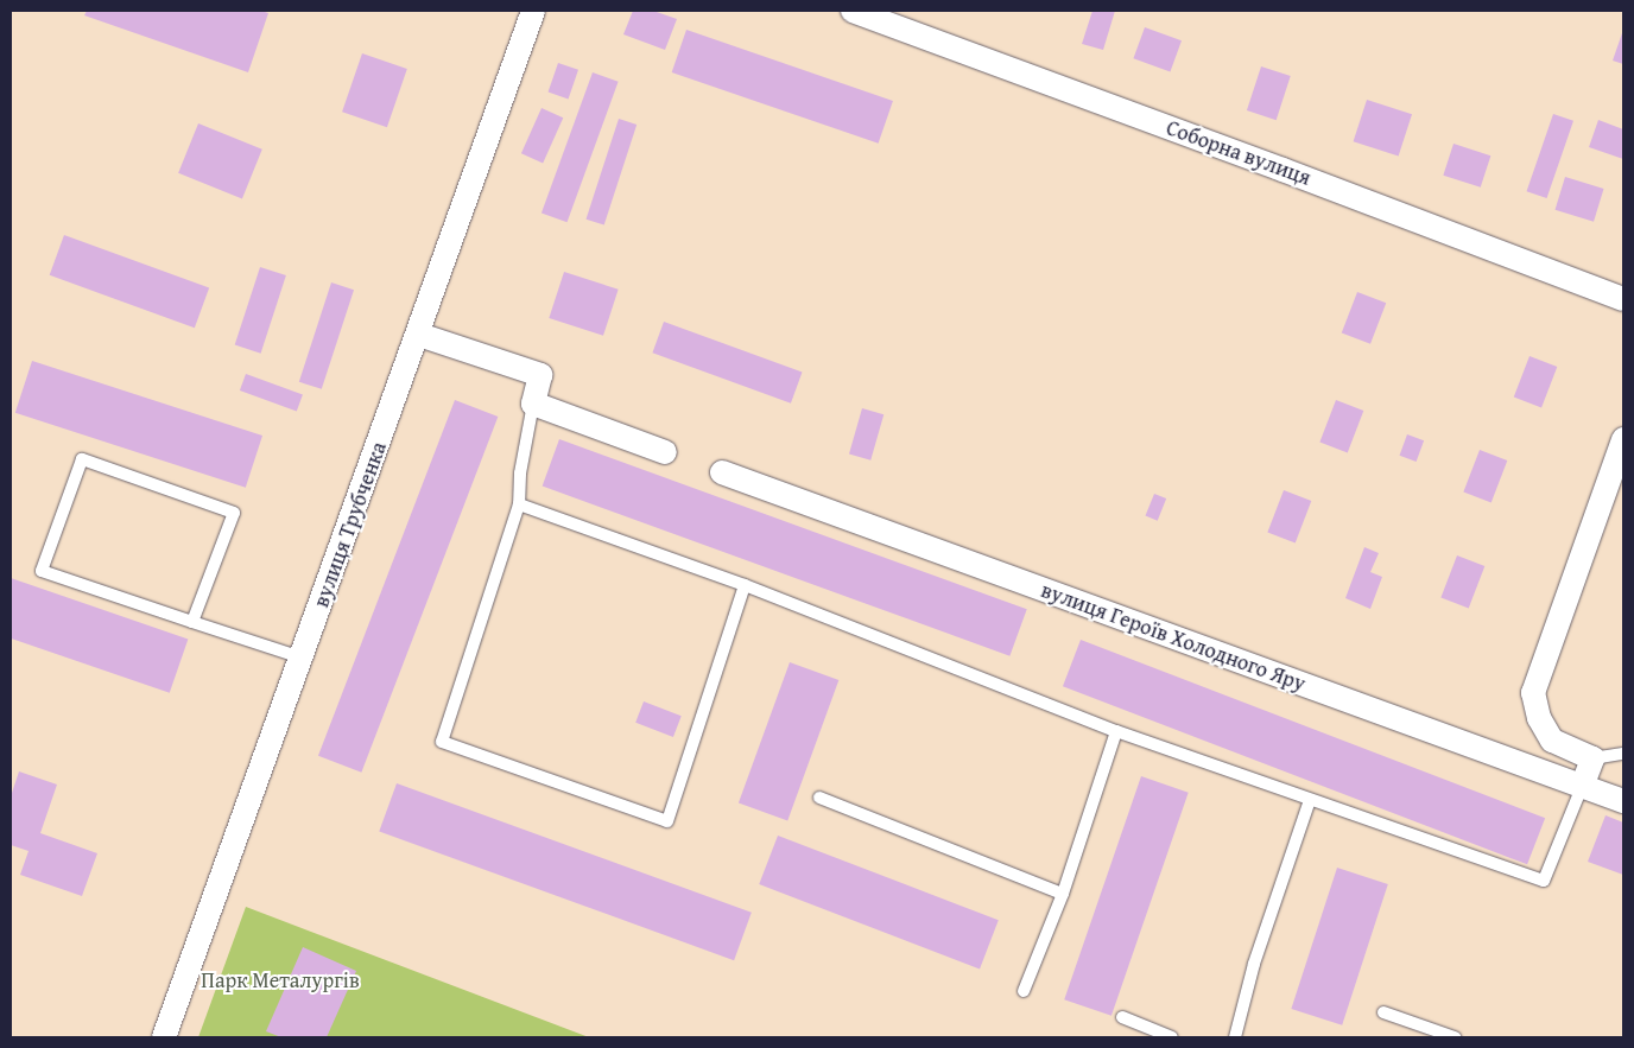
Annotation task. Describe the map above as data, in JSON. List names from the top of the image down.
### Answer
{
  "streets": {
    "street": ["Соборна вулиця", "вулиця Трубченка", "вулиця Героїв Холодного Яру"]
  },
  "parks": ["Парк Металургів"]
}
